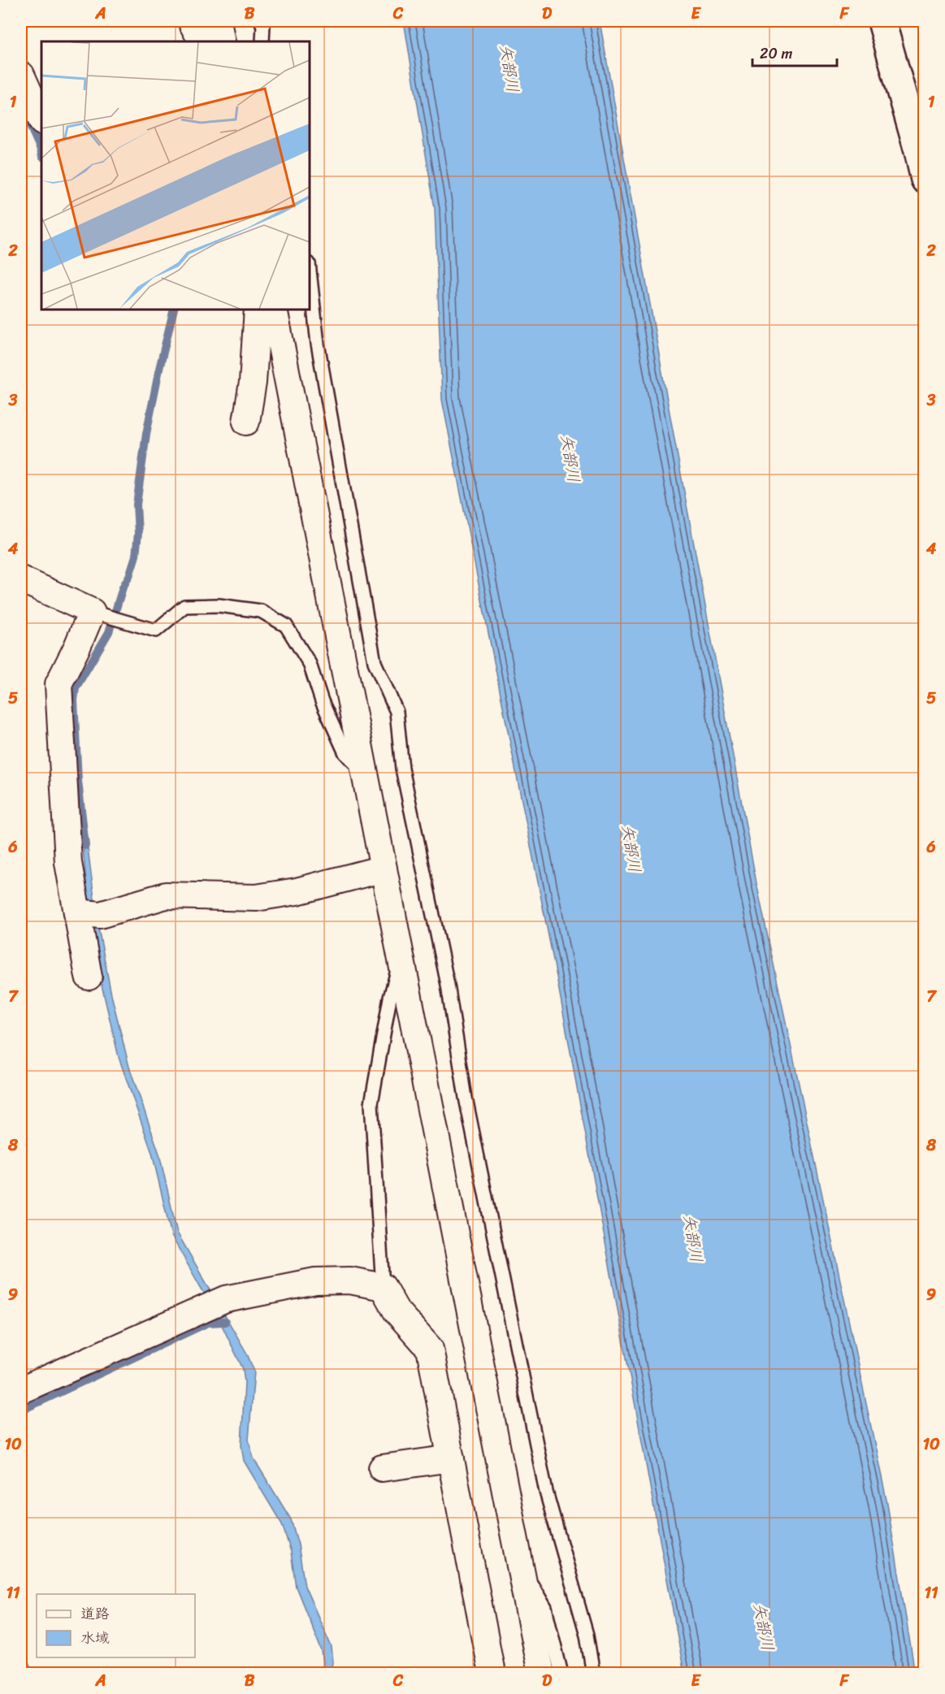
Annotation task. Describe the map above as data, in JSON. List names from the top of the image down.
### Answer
{
  "water": ["矢部川"],
  "legend": ["道路", "水域"],
  "scale_bar": "20 m",
  "grid": {
    "columns": [
      "A",
      "B",
      "C",
      "D",
      "E",
      "F"
    ],
    "rows": [
      "1",
      "2",
      "3",
      "4",
      "5",
      "6",
      "7",
      "8",
      "9",
      "10",
      "11"
    ]
  }
}
